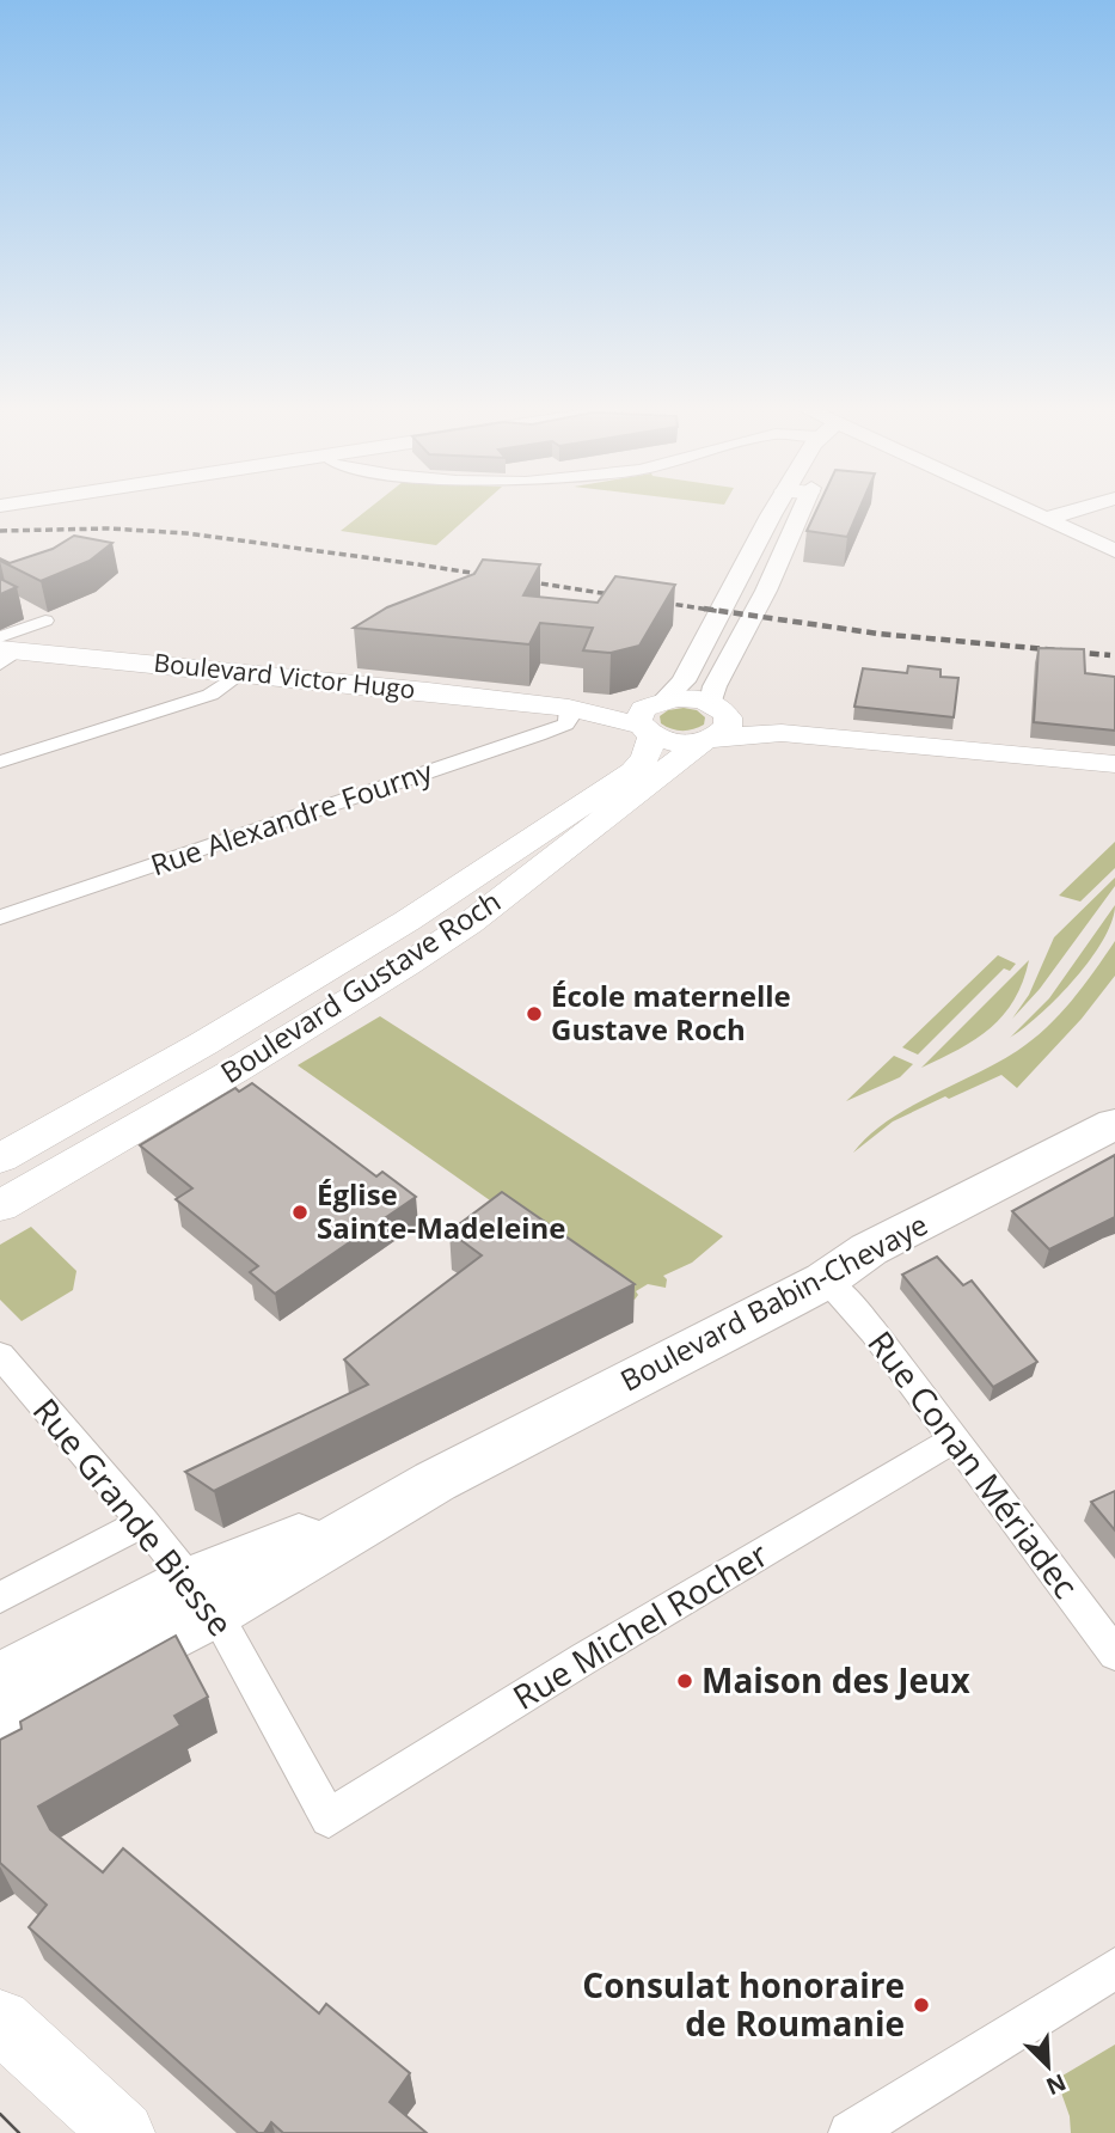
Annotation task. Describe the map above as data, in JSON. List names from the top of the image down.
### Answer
{
  "streets": {
    "main road": ["Boulevard Victor Hugo", "Boulevard Gustave Roch", "Boulevard Babin-Chevaye"],
    "street": [
      "Rue Alexandre Fourny",
      "Rue Conan Mériadec",
      "Rue Grande Biesse",
      "Rue Michel Rocher"
    ]
  },
  "crossings": [
    ["Boulevard Victor Hugo", "Rue Alexandre Fourny"],
    ["Boulevard Victor Hugo", "Boulevard Gustave Roch"],
    ["Boulevard Babin-Chevaye", "Rue Conan Mériadec"],
    ["Boulevard Babin-Chevaye", "Rue Grande Biesse"],
    ["Rue Conan Mériadec", "Rue Michel Rocher"],
    ["Rue Grande Biesse", "Rue Michel Rocher"]
  ],
  "places": [
    "École maternelle Gustave Roch",
    "Église Sainte-Madeleine",
    "Maison des Jeux",
    "Consulat honoraire de Roumanie"
  ],
  "north": "bottom right"
}
